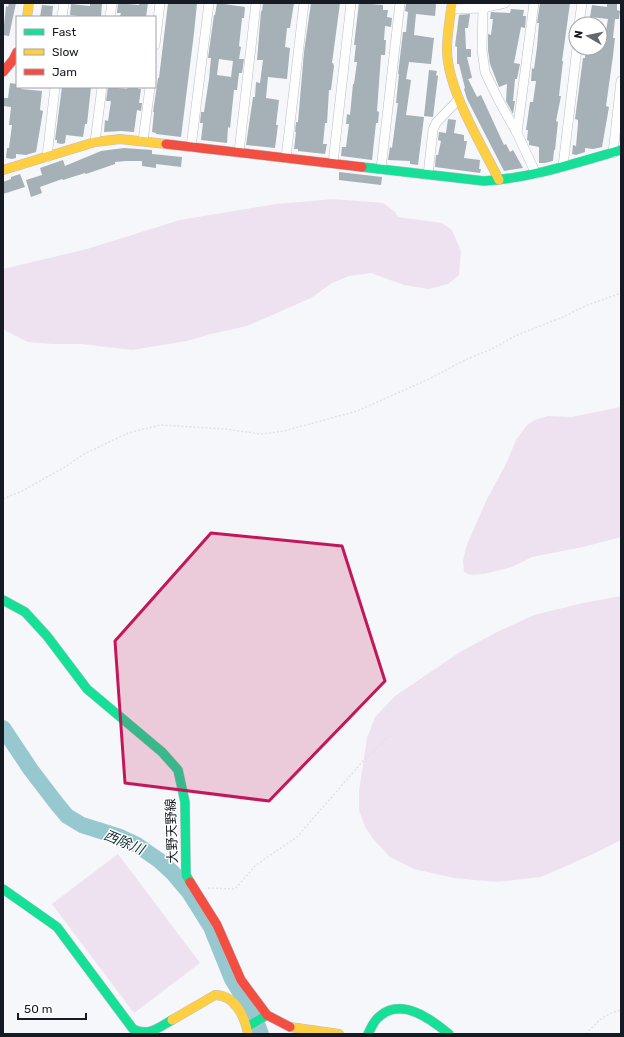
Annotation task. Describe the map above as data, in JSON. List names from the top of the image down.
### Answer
{
  "streets": {
    "street": ["大野天野線"]
  },
  "water": ["西除川"],
  "legend": ["Fast", "Slow", "Jam"],
  "scale_bar": "50 m",
  "north": "left"
}
